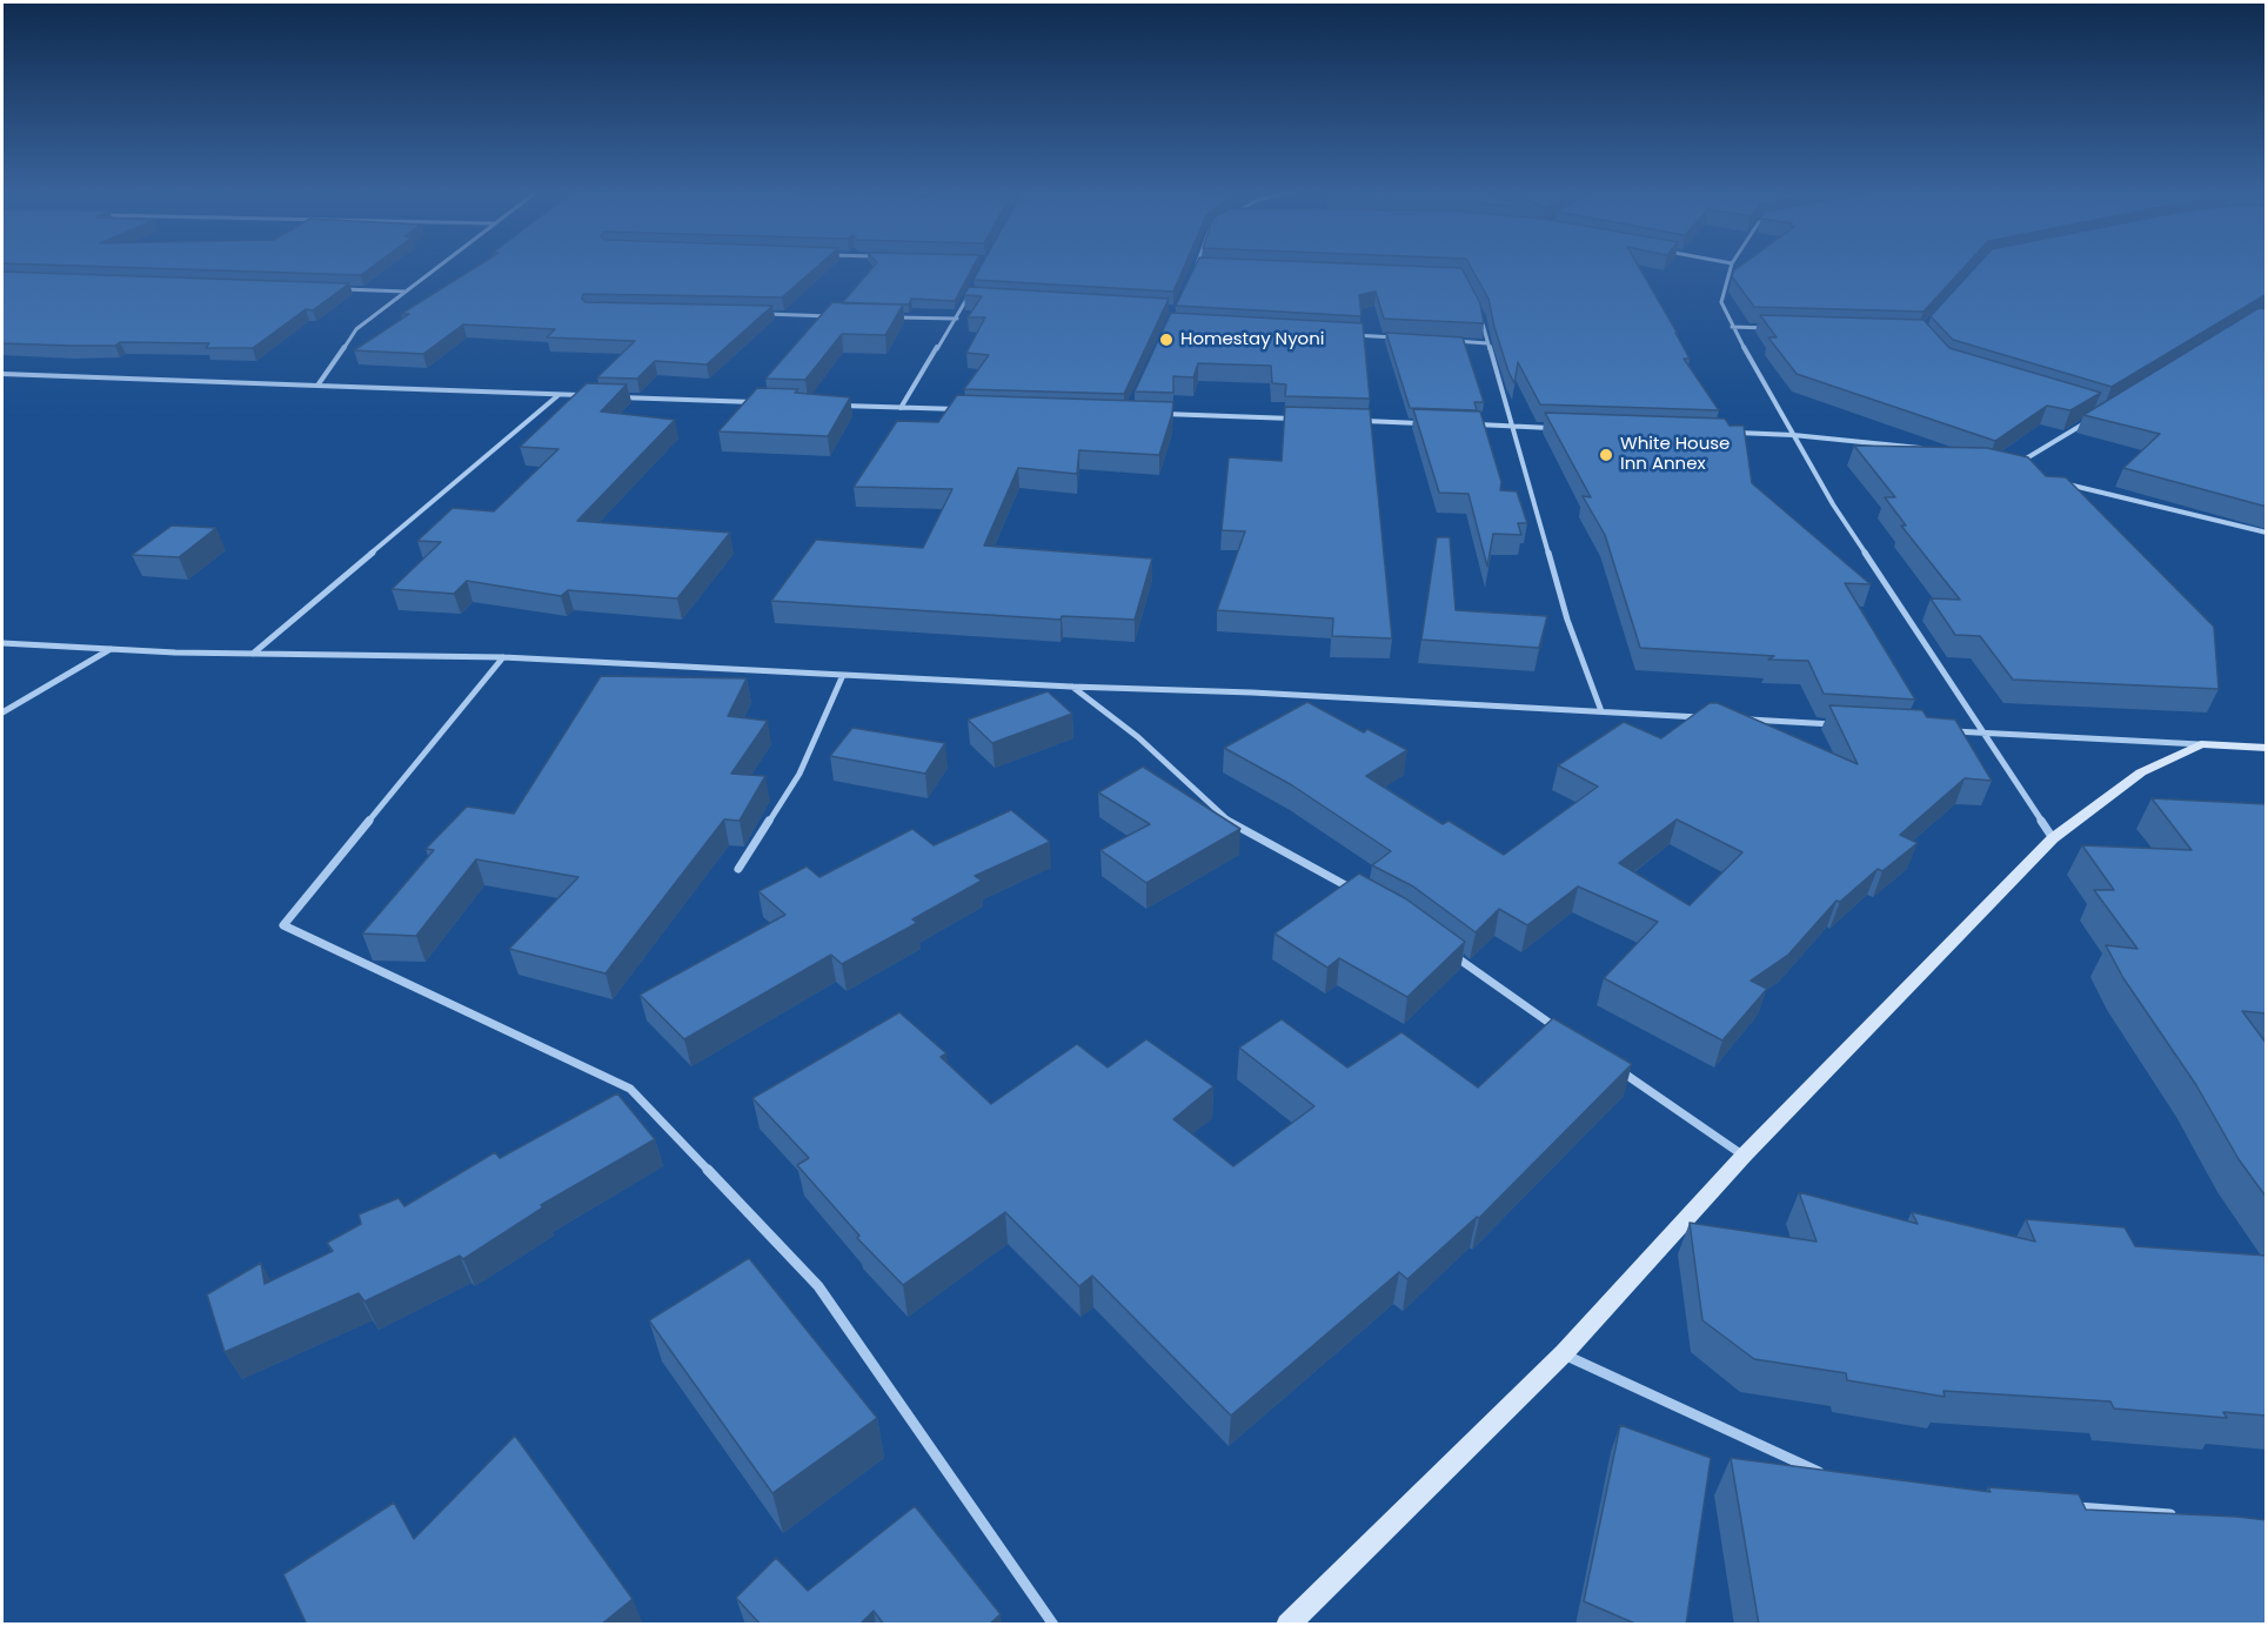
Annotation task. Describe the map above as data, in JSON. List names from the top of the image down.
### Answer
{
  "places": ["Homestay Nyoni", "White House Inn Annex"]
}
